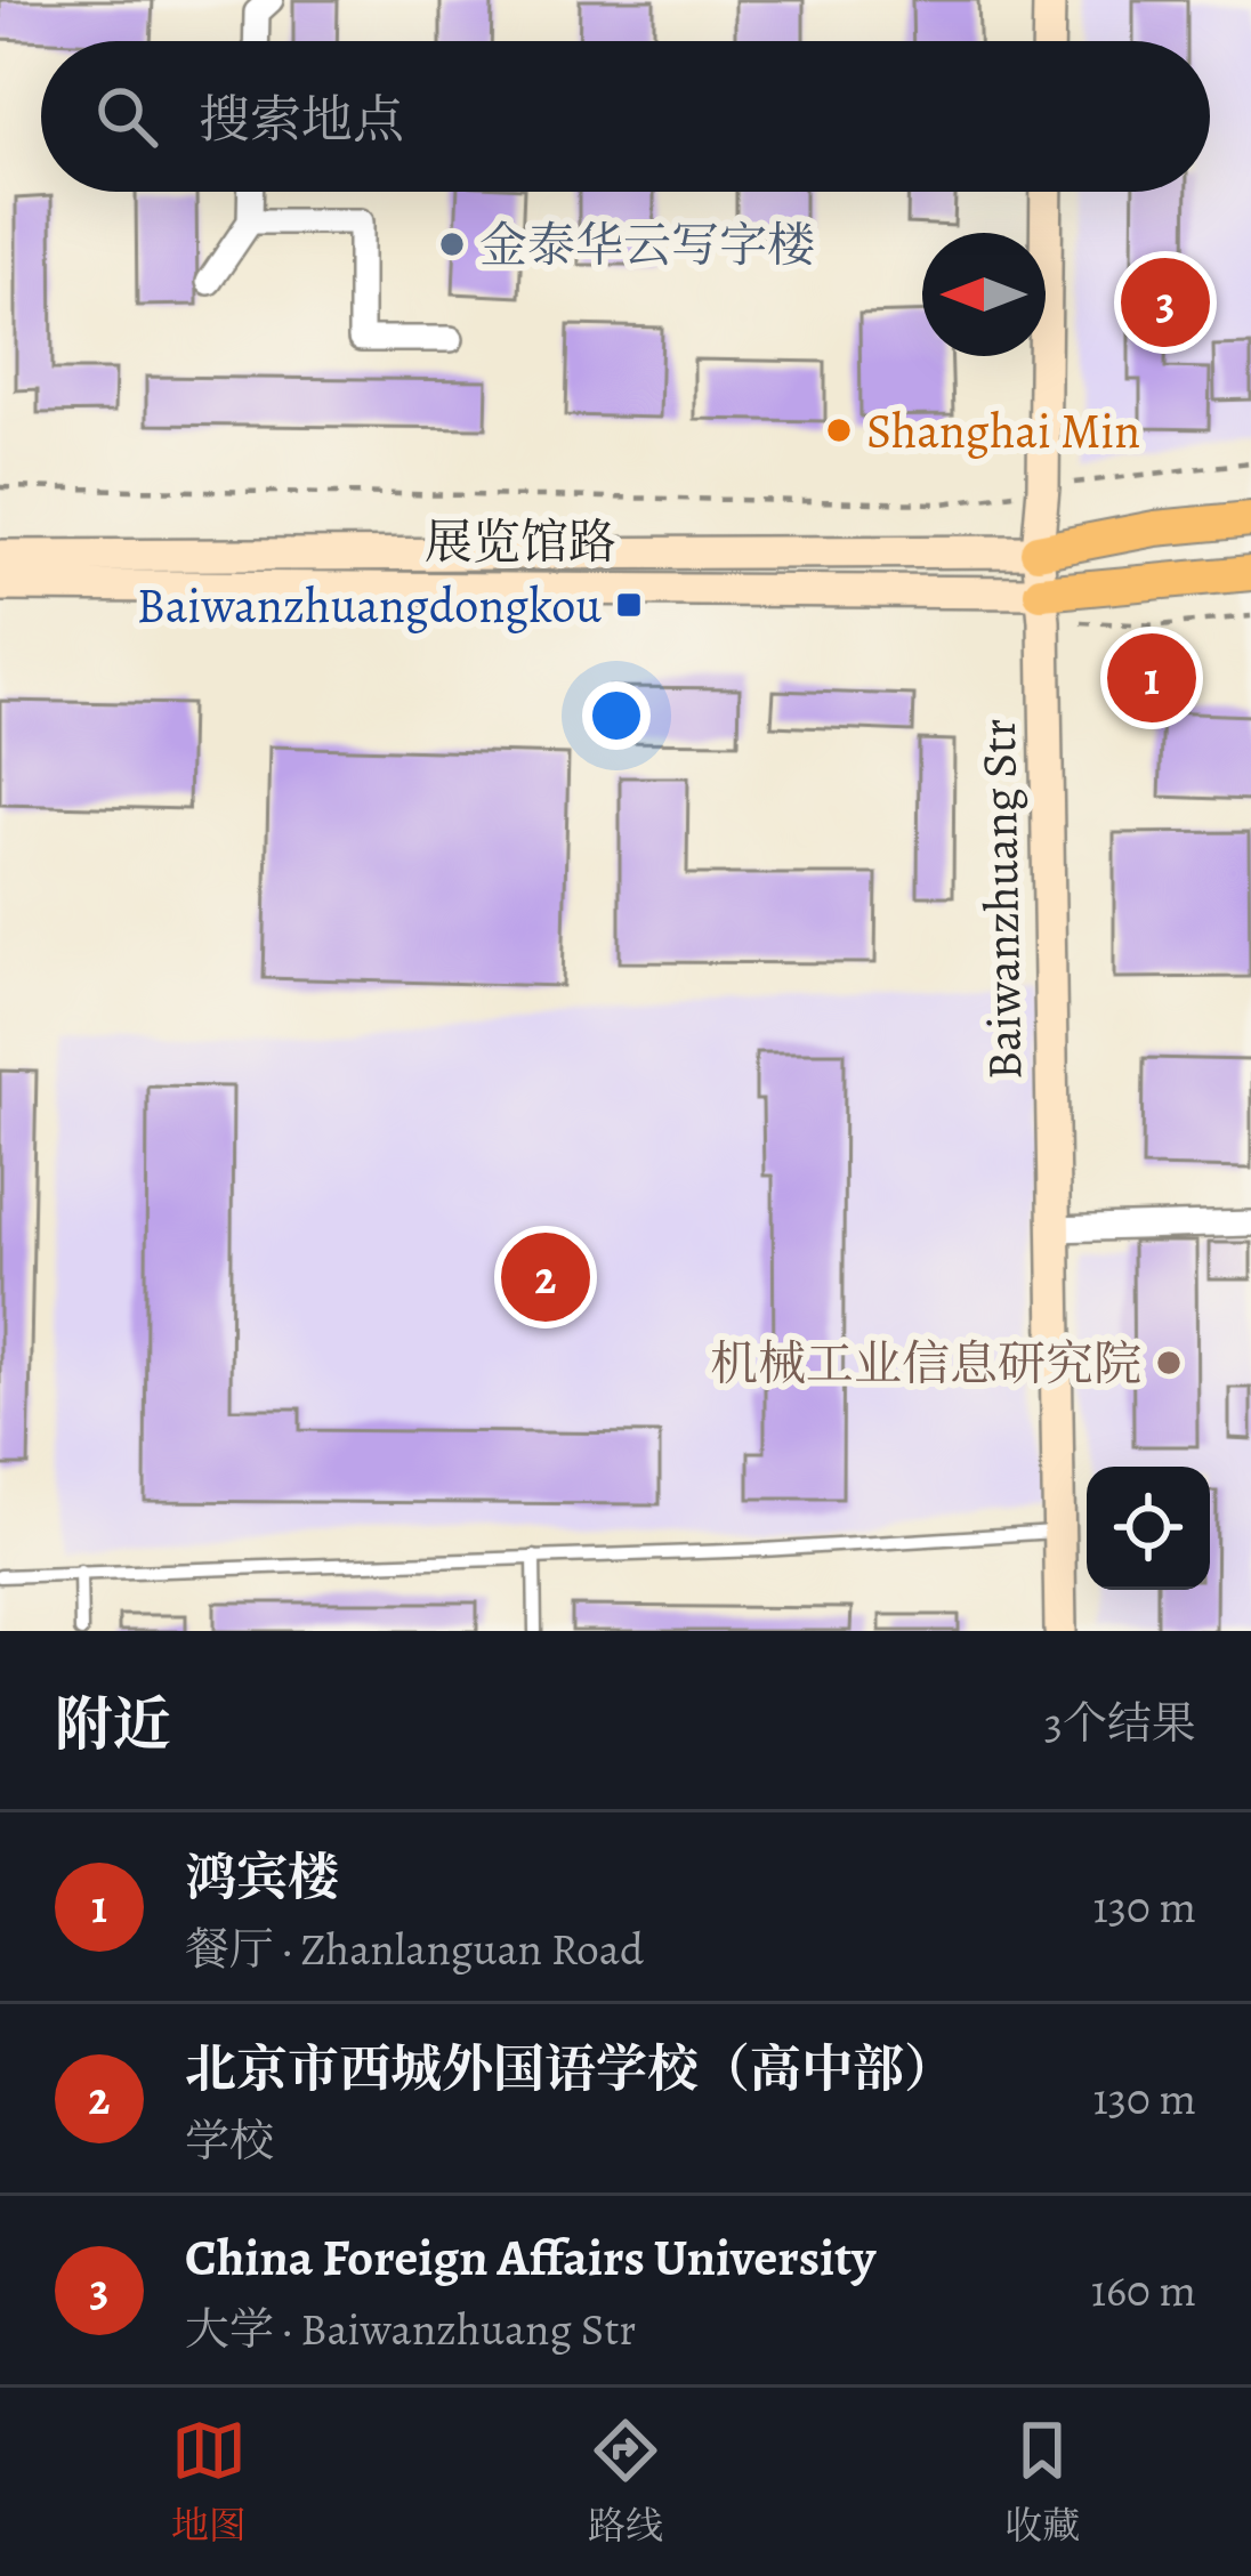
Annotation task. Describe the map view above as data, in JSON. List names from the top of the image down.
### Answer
{
  "streets": {
    "main road": ["展览馆路", "Baiwanzhuang Str"]
  },
  "crossings": [
    ["展览馆路", "Baiwanzhuang Str"]
  ],
  "places": {
    "other": ["金泰华云写字楼", "Shanghai Min", "机械工业信息研究院"],
    "transit": ["Baiwanzhuangdongkou"]
  },
  "north": "left",
  "page": {
    "search": "搜索地点",
    "pins": ["3", "1", "2"],
    "heading": ["附近", "3个结果"],
    "list": [
      {
        "mark": "1",
        "name": "鸿宾楼",
        "note": "餐厅 · Zhanlanguan Road",
        "value": "130 m"
      },
      {
        "mark": "2",
        "name": "北京市西城外国语学校（高中部）",
        "note": "学校",
        "value": "130 m"
      },
      {
        "mark": "3",
        "name": "China Foreign Affairs University",
        "note": "大学 · Baiwanzhuang Str",
        "value": "160 m"
      }
    ],
    "nav": ["地图", "路线", "收藏"]
  }
}
